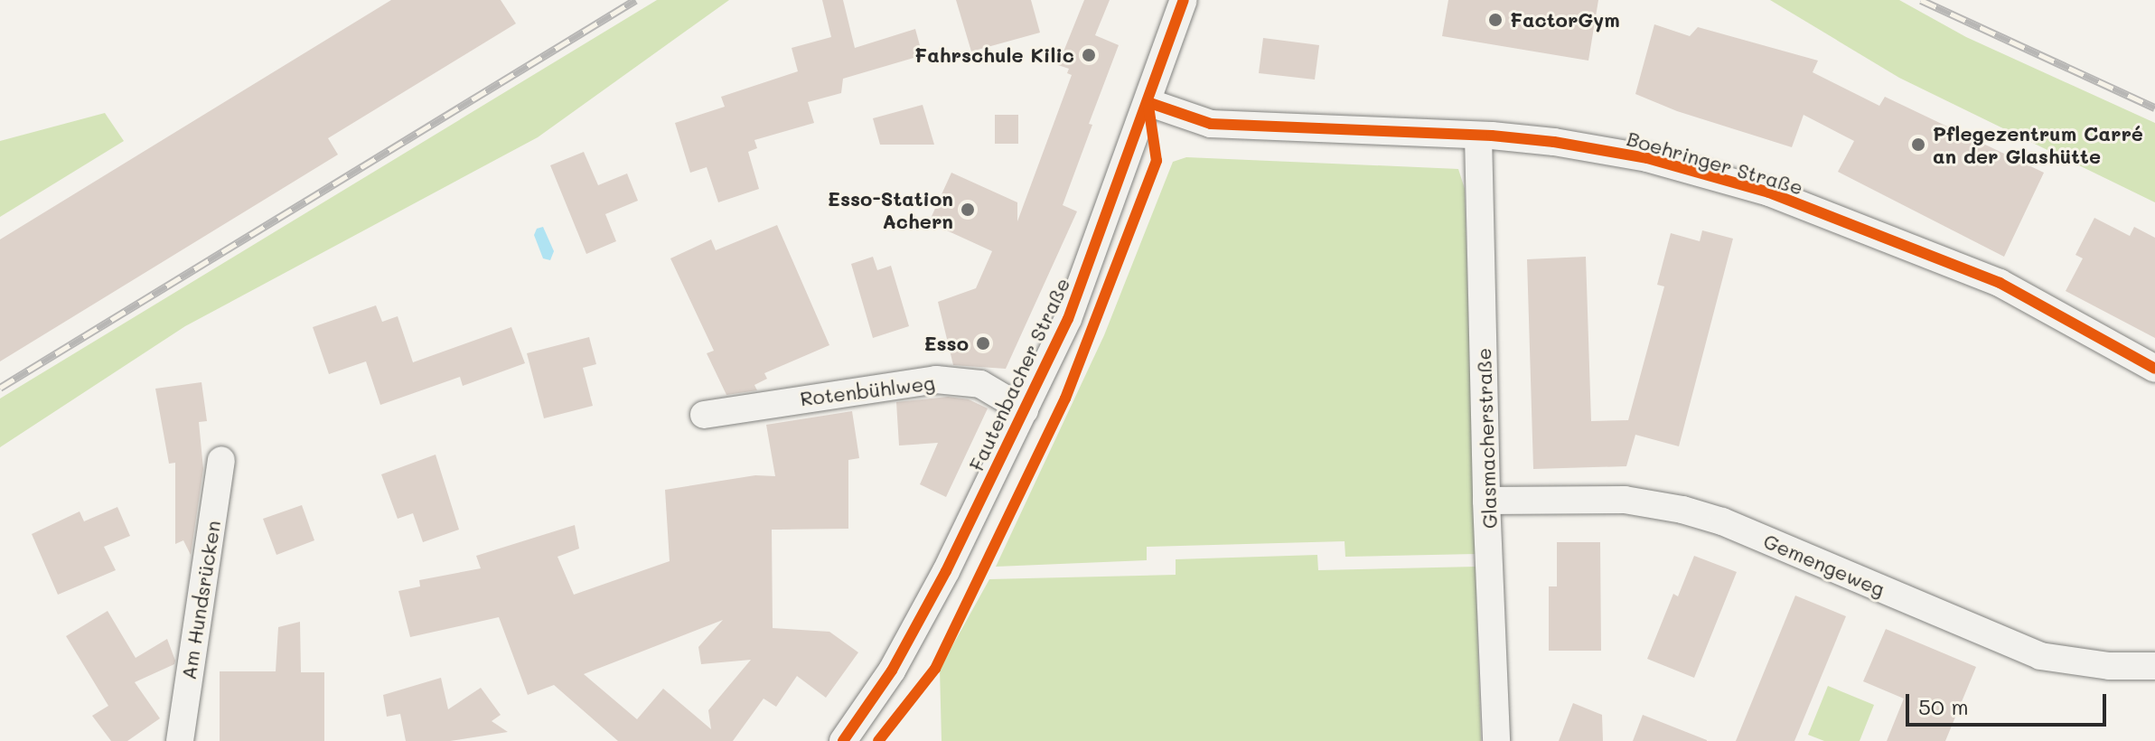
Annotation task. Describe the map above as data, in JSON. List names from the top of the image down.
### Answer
{
  "streets": {
    "street": [
      "Boehringer Straße",
      "Fautenbacher Straße",
      "Rotenbühlweg",
      "Glasmacherstraße",
      "Gemengeweg",
      "Am Hundsrücken"
    ]
  },
  "crossings": [
    ["Boehringer Straße", "Fautenbacher Straße"],
    ["Boehringer Straße", "Glasmacherstraße"],
    ["Fautenbacher Straße", "Rotenbühlweg"],
    ["Glasmacherstraße", "Gemengeweg"]
  ],
  "places": [
    "FactorGym",
    "Fahrschule Kilic",
    "Pflegezentrum Carré an der Glashütte",
    "Esso-Station Achern",
    "Esso"
  ],
  "scale_bar": "50 m"
}
